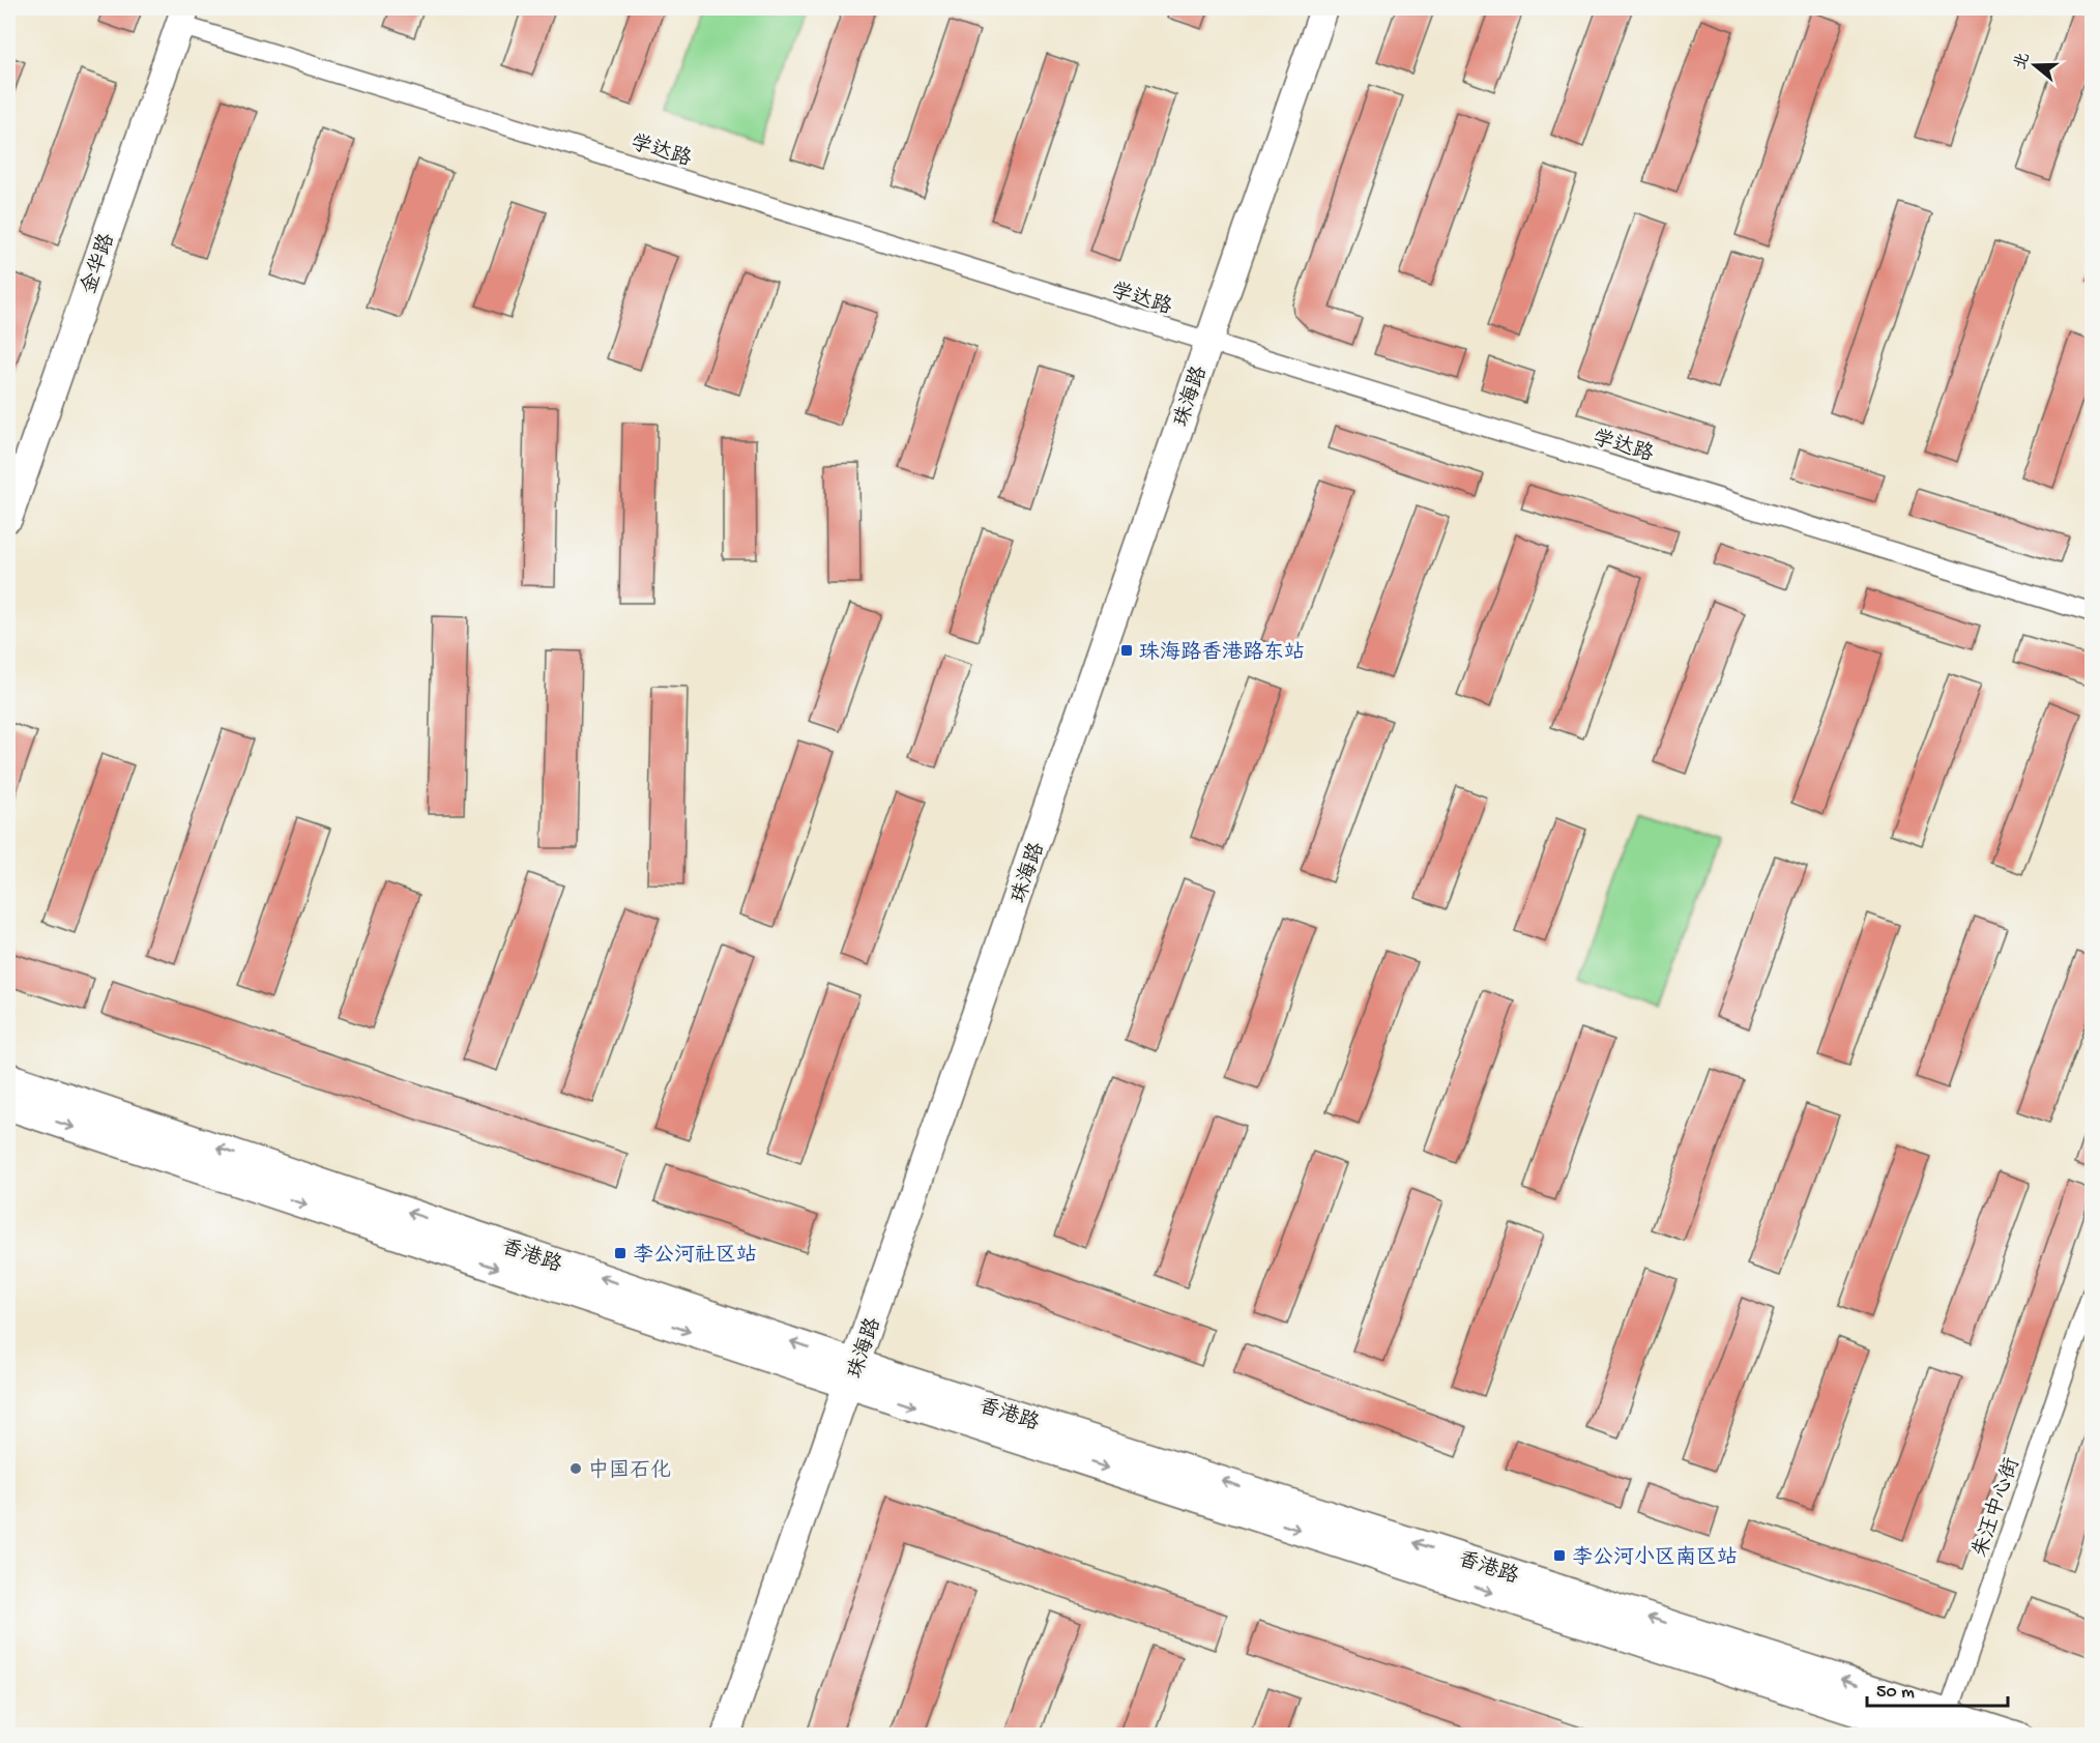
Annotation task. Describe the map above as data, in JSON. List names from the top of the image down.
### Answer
{
  "streets": {
    "main road": ["金华路", "珠海路", "香港路"],
    "street": ["学达路", "朱汪中心街"]
  },
  "crossings": [
    ["学达路", "金华路"],
    ["学达路", "珠海路"],
    ["珠海路", "香港路"],
    ["香港路", "朱汪中心街"]
  ],
  "places": {
    "transit": ["珠海路香港路东站", "李公河社区站", "李公河小区南区站"],
    "other": ["中国石化"]
  },
  "scale_bar": "50 m",
  "north": "left"
}
